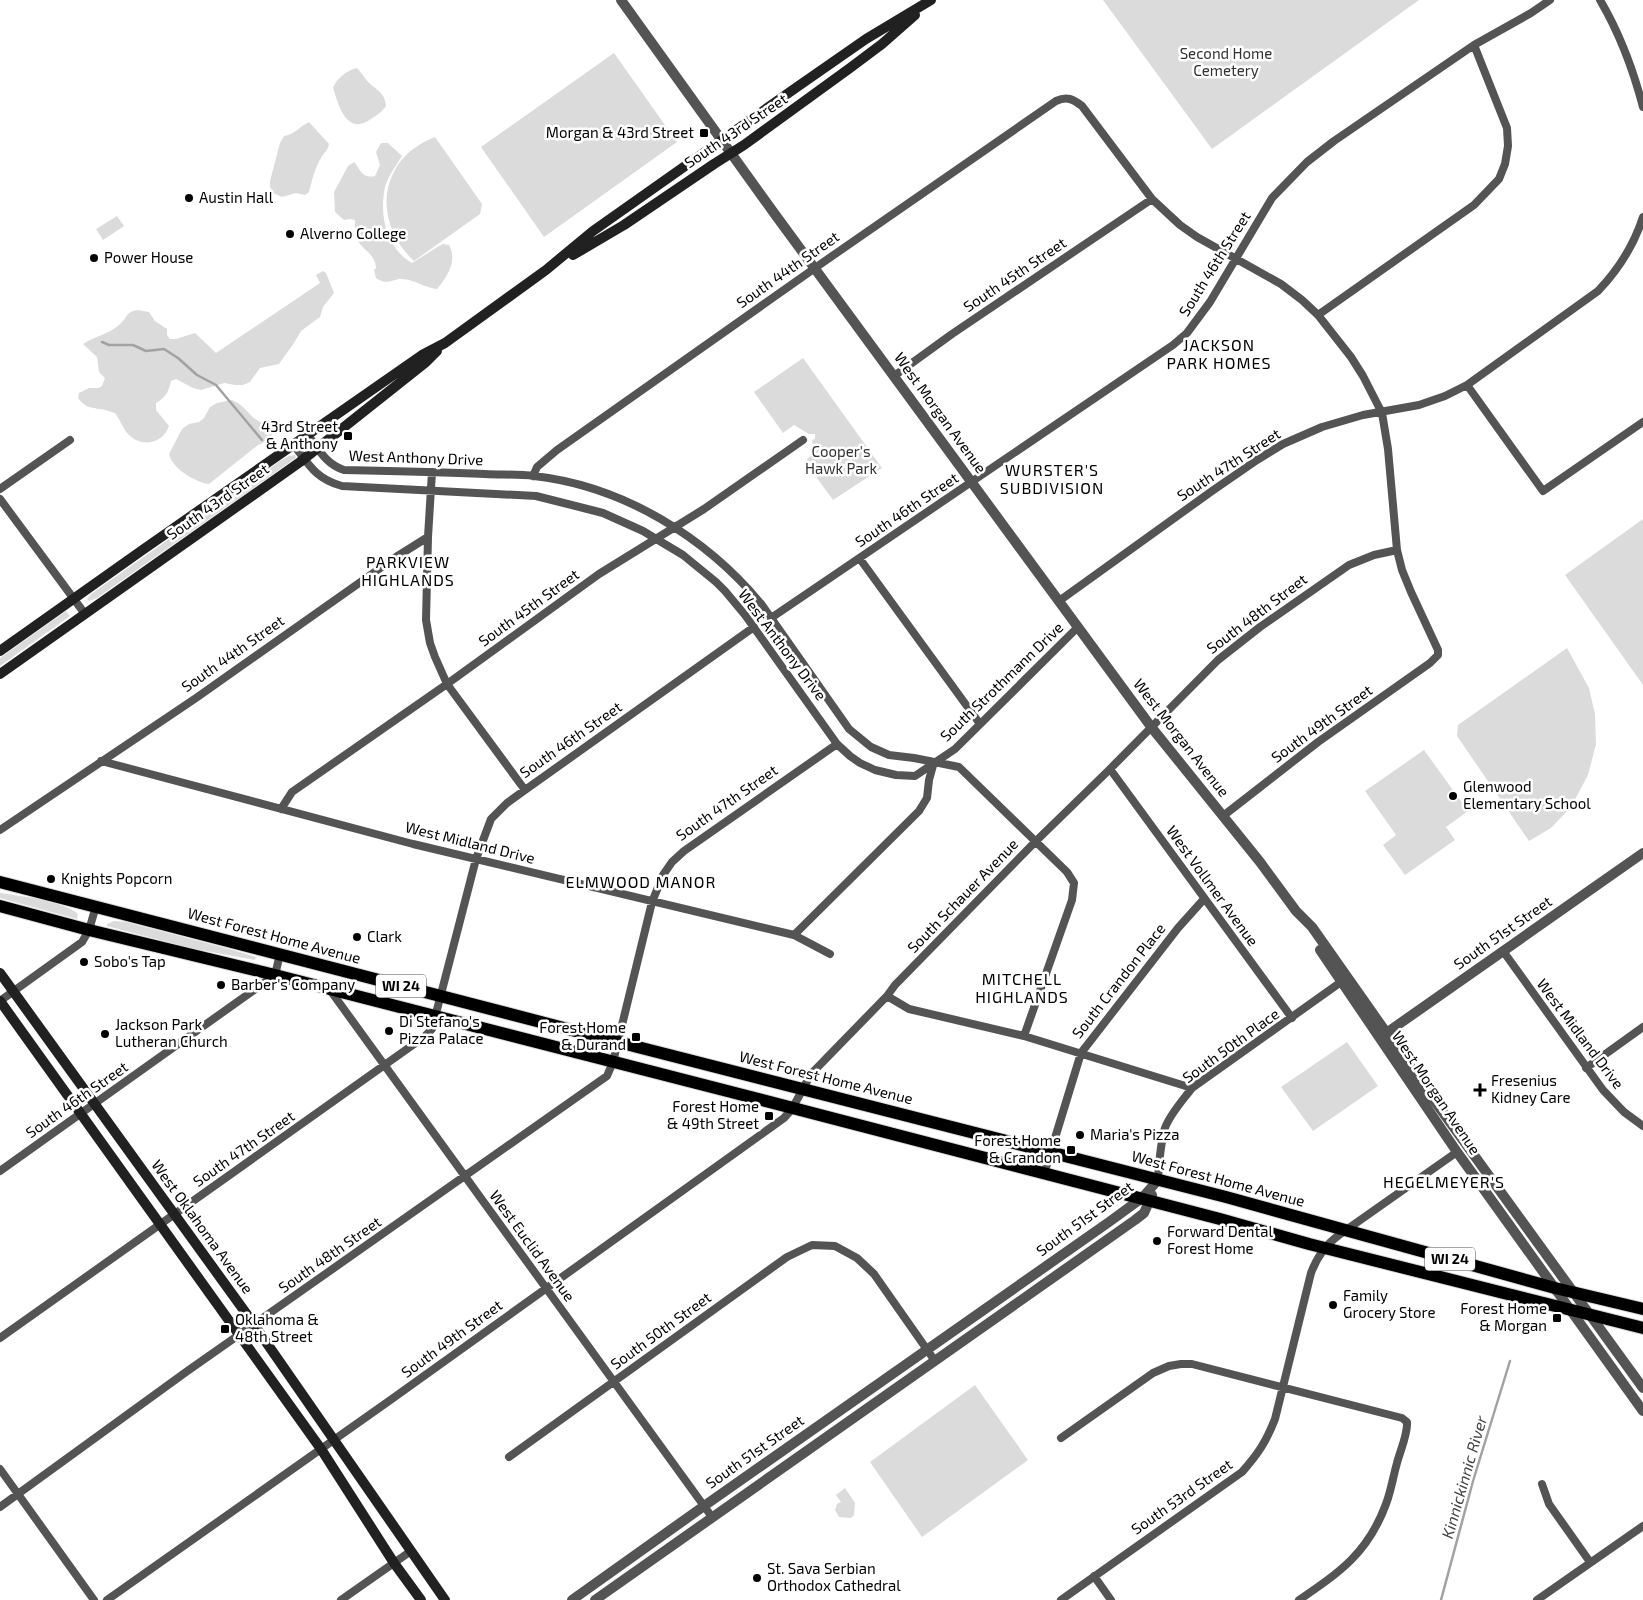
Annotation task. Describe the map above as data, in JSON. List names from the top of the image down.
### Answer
{
  "streets": {
    "main road": [
      "South 43rd Street",
      "West Forest Home Avenue",
      "WI 24",
      "West Oklahoma Avenue"
    ],
    "street": [
      "South 46th Street",
      "South 44th Street",
      "South 45th Street",
      "West Morgan Avenue",
      "West Anthony Drive",
      "South 47th Street",
      "South 48th Street",
      "South Strothmann Drive",
      "South 49th Street",
      "West Midland Drive",
      "West Vollmer Avenue",
      "South Schauer Avenue",
      "South 51st Street",
      "South Crandon Place",
      "South 50th Place",
      "West Euclid Avenue",
      "South 50th Street",
      "South 53rd Street"
    ]
  },
  "crossings": [
    ["South 43rd Street", "West Morgan Avenue"],
    ["South 43rd Street", "West Anthony Drive"],
    ["South 46th Street", "West Morgan Avenue"],
    ["South 46th Street", "West Anthony Drive"],
    ["South 46th Street", "South 47th Street"],
    ["South 46th Street", "West Midland Drive"],
    ["South 46th Street", "West Forest Home Avenue"],
    ["South 46th Street", "West Oklahoma Avenue"],
    ["South 44th Street", "South 45th Street"],
    ["South 44th Street", "West Morgan Avenue"],
    ["South 44th Street", "West Anthony Drive"],
    ["South 44th Street", "West Midland Drive"],
    ["South 45th Street", "West Morgan Avenue"],
    ["South 45th Street", "West Anthony Drive"],
    ["South 45th Street", "West Midland Drive"],
    ["West Morgan Avenue", "South 47th Street"],
    ["West Morgan Avenue", "South 48th Street"],
    ["West Morgan Avenue", "South Strothmann Drive"],
    ["West Morgan Avenue", "South 49th Street"],
    ["West Morgan Avenue", "South Schauer Avenue"],
    ["West Morgan Avenue", "South 51st Street"],
    ["West Morgan Avenue", "West Forest Home Avenue"],
    ["West Morgan Avenue", "South 50th Place"],
    ["West Anthony Drive", "South 47th Street"],
    ["West Anthony Drive", "South Strothmann Drive"],
    ["West Anthony Drive", "South Schauer Avenue"],
    ["South 47th Street", "South 48th Street"],
    ["South 47th Street", "West Midland Drive"],
    ["South 47th Street", "West Forest Home Avenue"],
    ["South 47th Street", "West Oklahoma Avenue"],
    ["South 47th Street", "West Euclid Avenue"],
    ["South 48th Street", "South 49th Street"],
    ["South 48th Street", "South Schauer Avenue"],
    ["South 48th Street", "West Forest Home Avenue"],
    ["South 48th Street", "West Oklahoma Avenue"],
    ["South 48th Street", "West Euclid Avenue"],
    ["South 49th Street", "South Schauer Avenue"],
    ["South 49th Street", "West Forest Home Avenue"],
    ["South 49th Street", "West Oklahoma Avenue"],
    ["South 49th Street", "West Euclid Avenue"],
    ["West Midland Drive", "South 51st Street"],
    ["West Vollmer Avenue", "South Schauer Avenue"],
    ["West Vollmer Avenue", "South Crandon Place"],
    ["West Vollmer Avenue", "South 50th Place"],
    ["South Schauer Avenue", "West Forest Home Avenue"],
    ["South 51st Street", "West Forest Home Avenue"],
    ["South 51st Street", "South 50th Place"],
    ["South 51st Street", "West Euclid Avenue"],
    ["South 51st Street", "South 50th Street"],
    ["West Forest Home Avenue", "South Crandon Place"],
    ["West Forest Home Avenue", "South 50th Place"],
    ["West Forest Home Avenue", "West Euclid Avenue"],
    ["West Forest Home Avenue", "South 53rd Street"],
    ["West Euclid Avenue", "South 50th Street"]
  ],
  "districts": [
    "JACKSON PARK HOMES",
    "WURSTER'S SUBDIVISION",
    "PARKVIEW HIGHLANDS",
    "ELMWOOD MANOR",
    "MITCHELL HIGHLANDS",
    "HEGELMEYER'S"
  ],
  "water": ["Kinnickinnic River"],
  "parks": ["Second Home Cemetery", "Cooper's Hawk Park"],
  "places": {
    "transit": [
      "Morgan & 43rd Street",
      "43rd Street & Anthony",
      "Forest Home & Durand",
      "Forest Home & 49th Street",
      "Forest Home & Crandon",
      "Forest Home & Morgan",
      "Oklahoma & 48th Street"
    ],
    "other": [
      "Austin Hall",
      "Alverno College",
      "Power House",
      "Glenwood Elementary School",
      "Knights Popcorn",
      "Clark",
      "Sobo's Tap",
      "Barber's Company",
      "Di Stefano's Pizza Palace",
      "Jackson Park Lutheran Church",
      "Maria's Pizza",
      "Forward Dental Forest Home",
      "Family Grocery Store",
      "St. Sava Serbian Orthodox Cathedral"
    ],
    "health": ["Fresenius Kidney Care"]
  }
}
